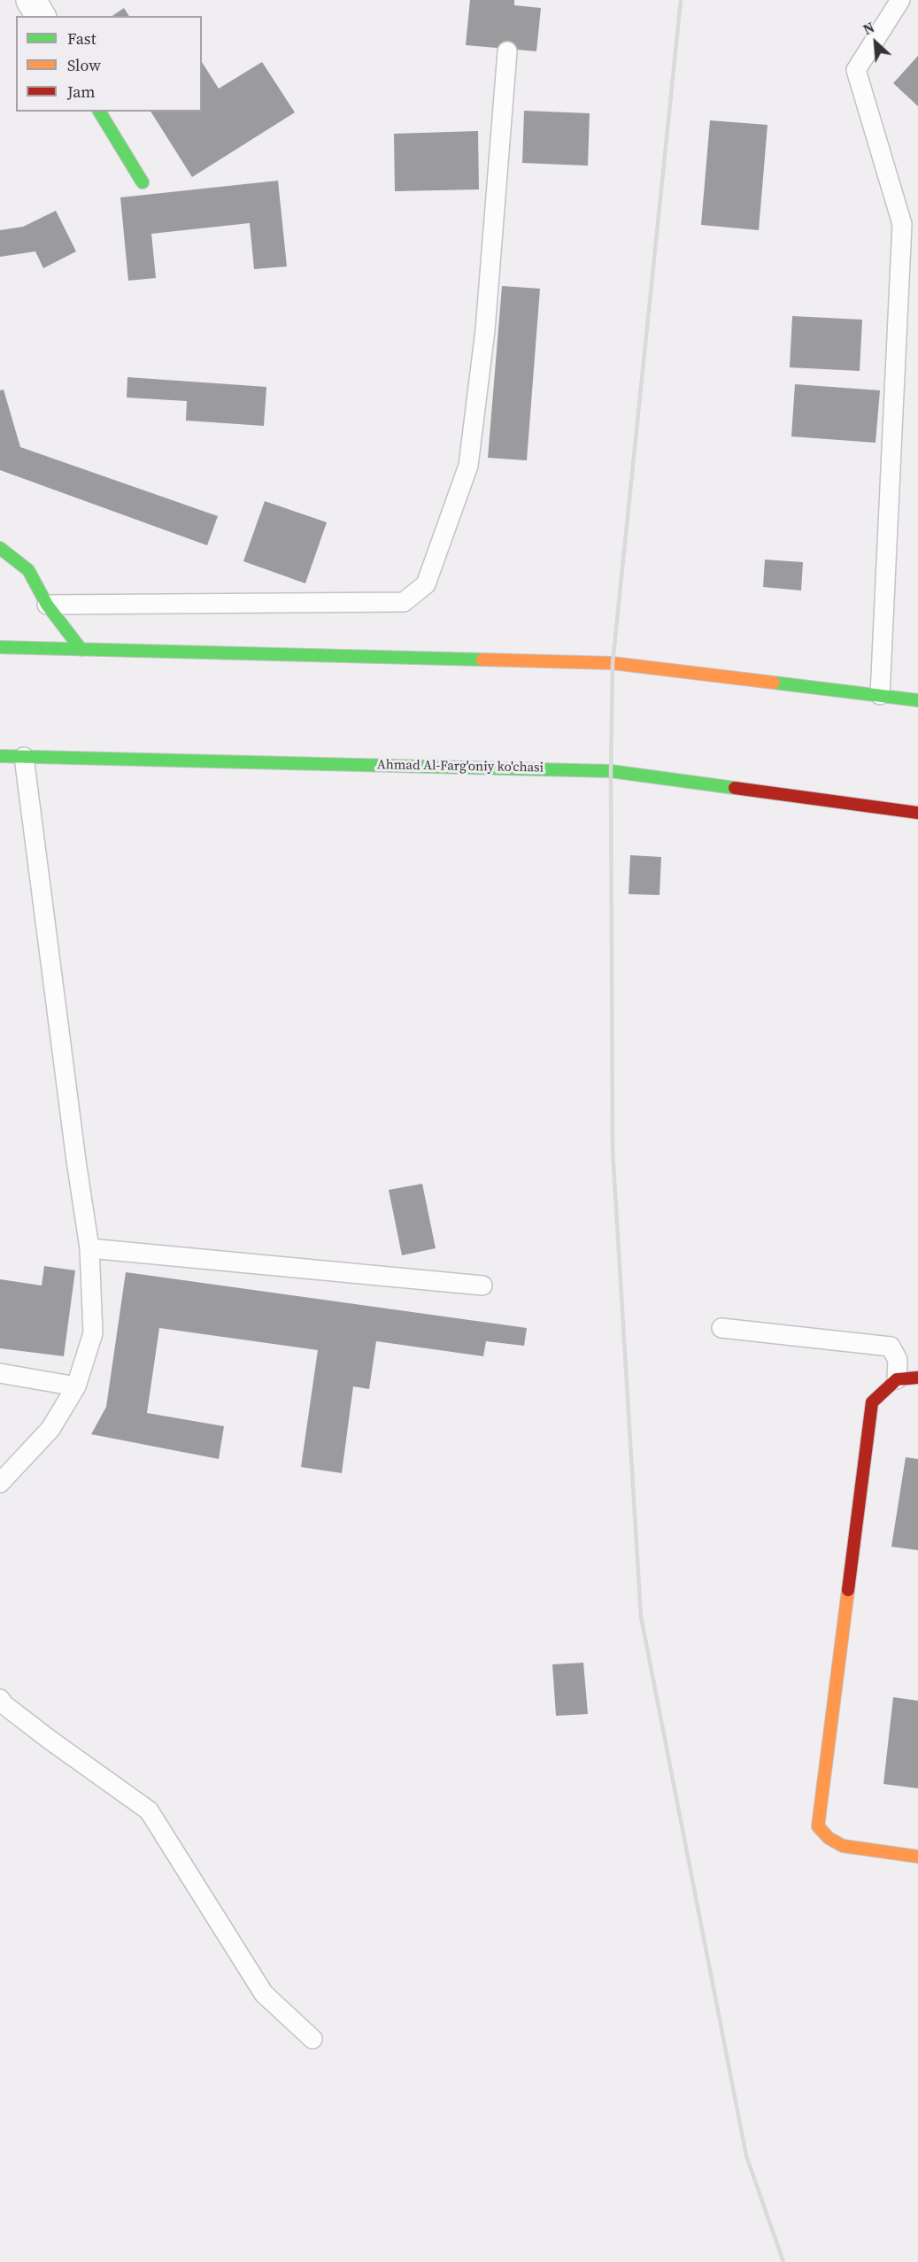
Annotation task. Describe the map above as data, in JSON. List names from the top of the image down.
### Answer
{
  "streets": {
    "main road": ["Ahmad Al-Farg'oniy ko'chasi"]
  },
  "legend": ["Fast", "Slow", "Jam"],
  "north": "top left"
}
